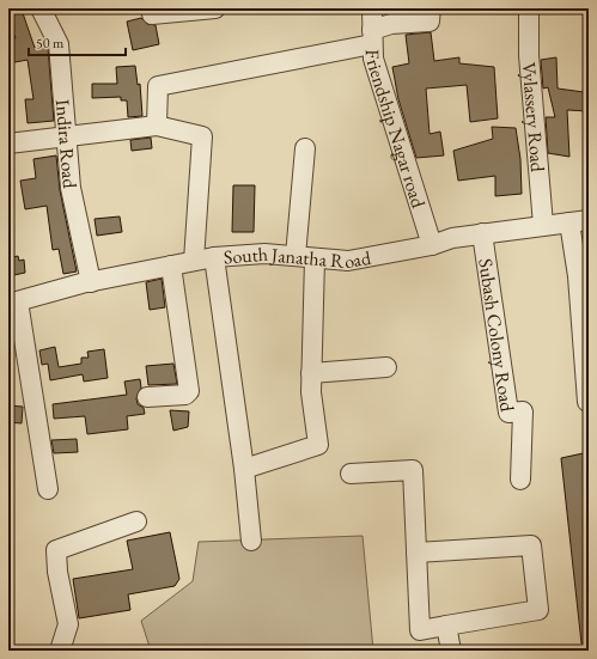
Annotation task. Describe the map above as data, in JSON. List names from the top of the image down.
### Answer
{
  "streets": {
    "street": [
      "Vylassery Road",
      "Friendship Nagar road",
      "Indira Road",
      "South Janatha Road",
      "Subash Colony Road"
    ]
  },
  "crossings": [
    ["Vylassery Road", "South Janatha Road"],
    ["Friendship Nagar road", "South Janatha Road"],
    ["Indira Road", "South Janatha Road"],
    ["South Janatha Road", "Subash Colony Road"]
  ],
  "scale_bar": "50 m"
}
